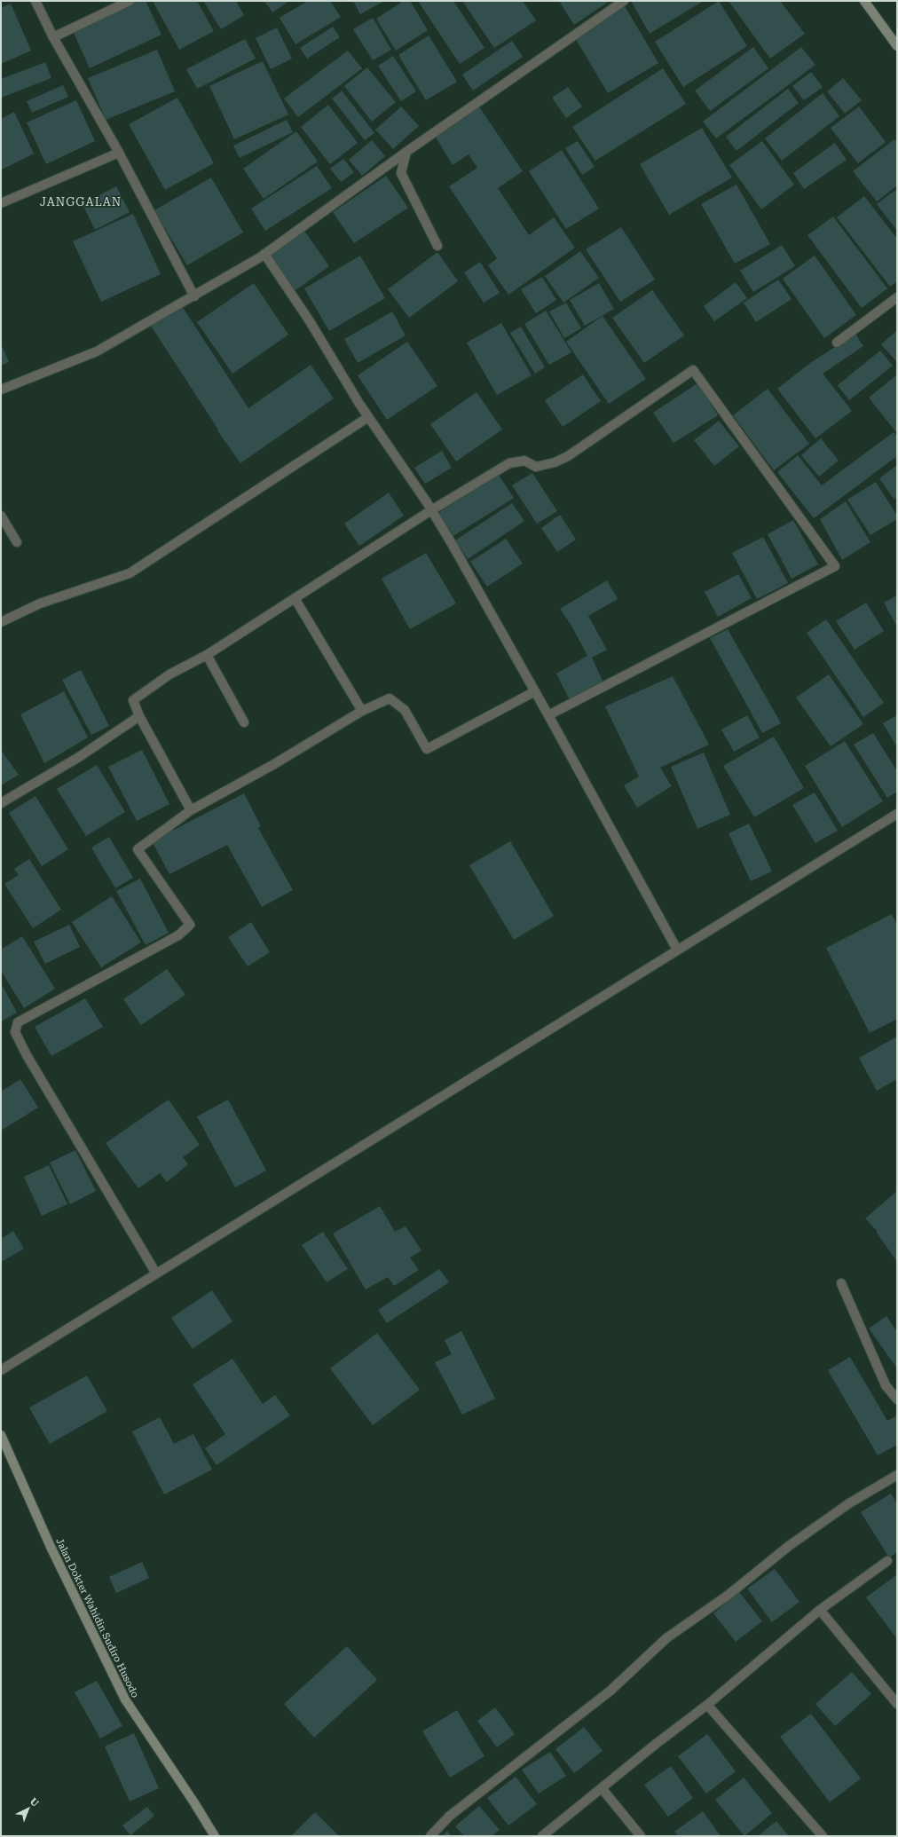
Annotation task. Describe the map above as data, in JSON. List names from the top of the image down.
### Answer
{
  "streets": {
    "street": ["Jalan Dokter Wahidin Sudiro Husodo"]
  },
  "districts": ["JANGGALAN"],
  "north": "top right"
}
